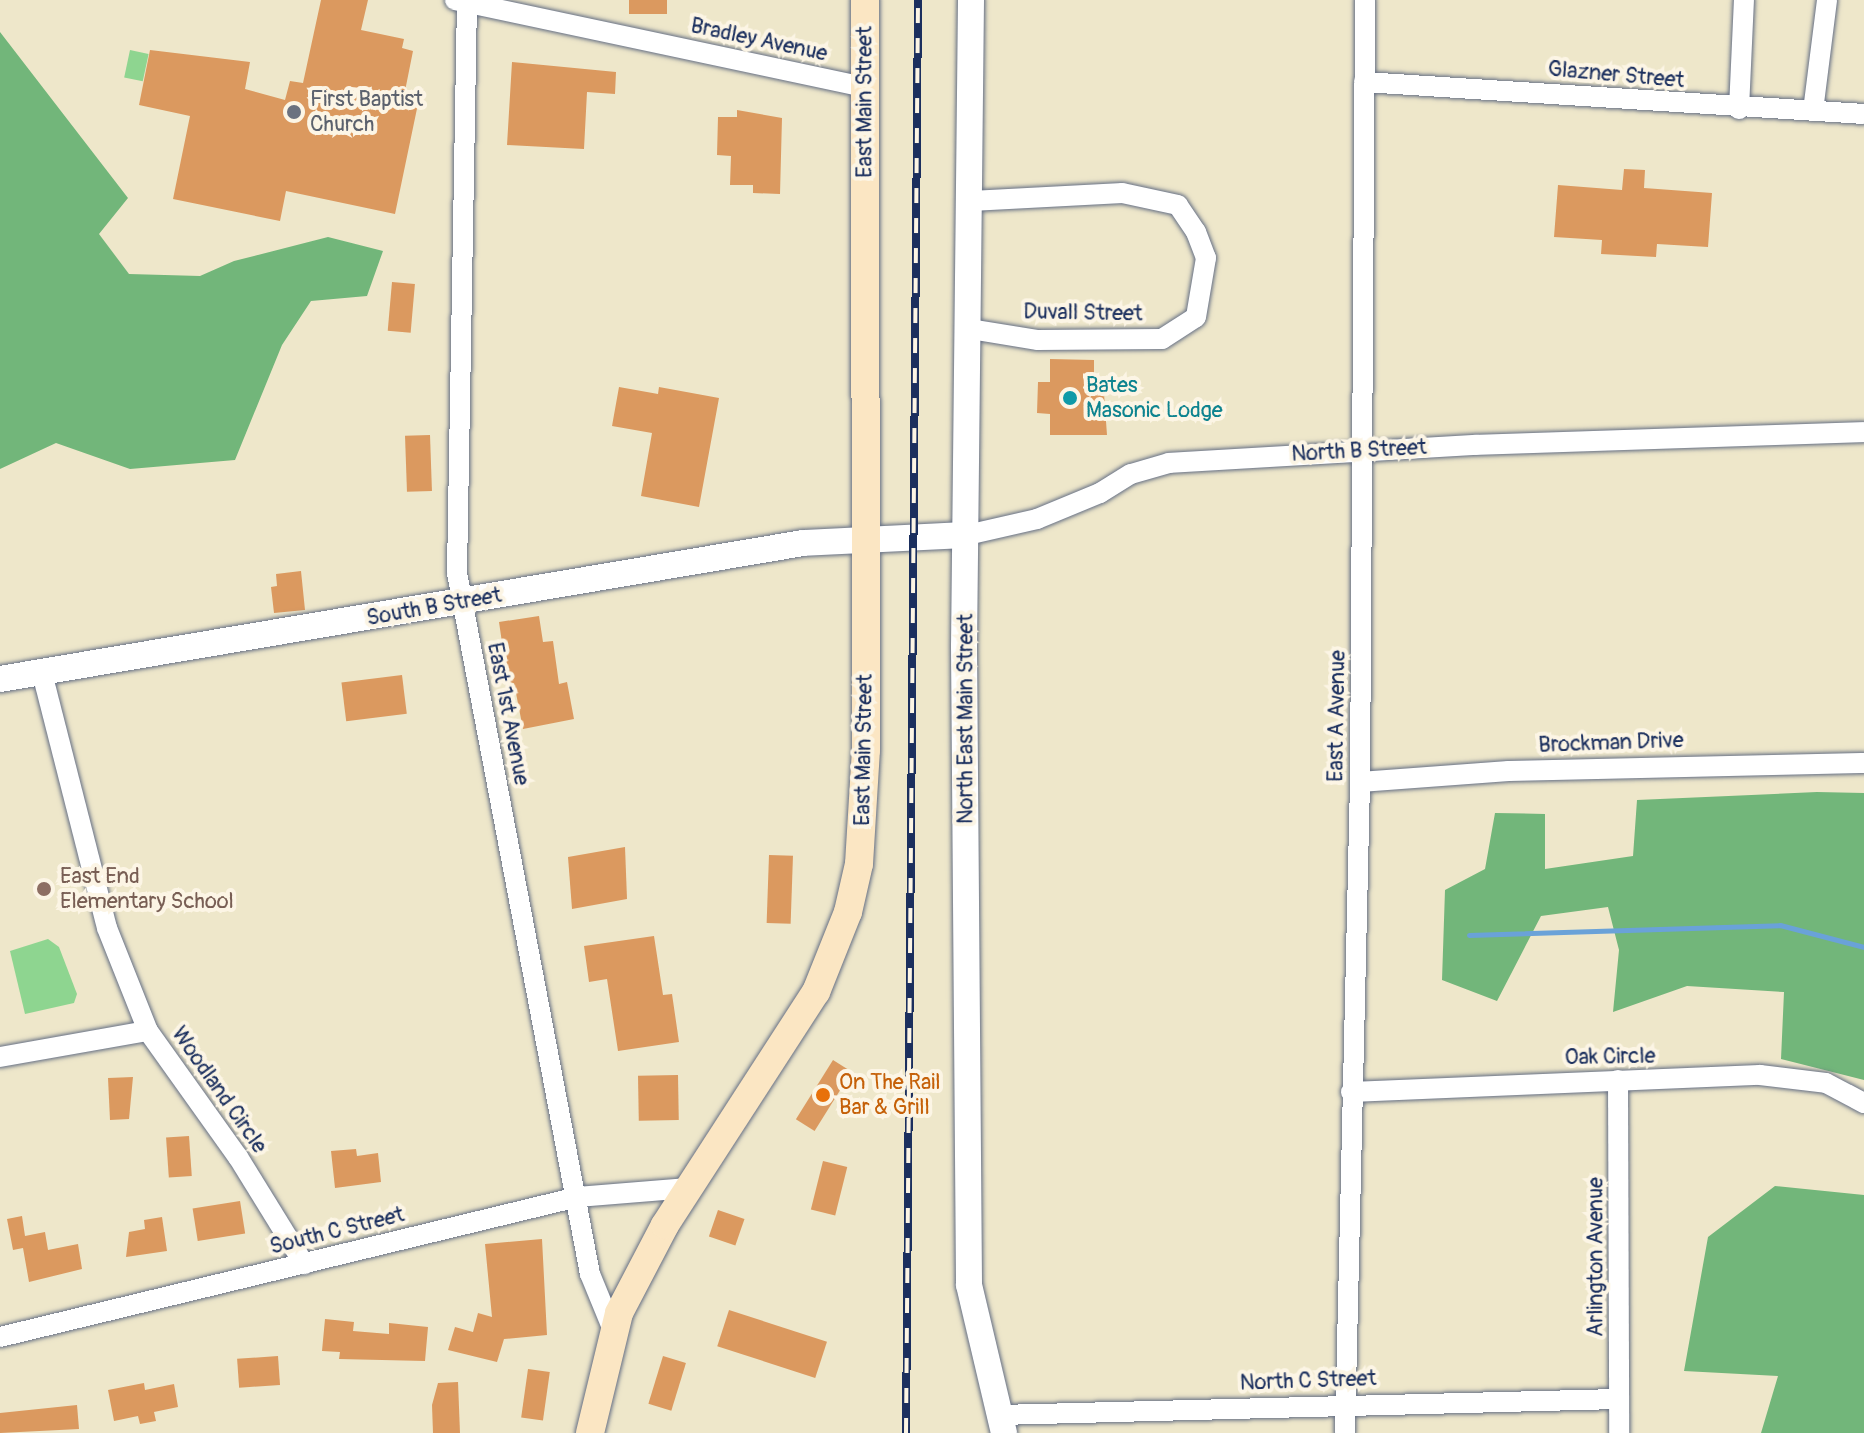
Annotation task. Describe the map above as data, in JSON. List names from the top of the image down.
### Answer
{
  "streets": {
    "main road": ["East Main Street"],
    "street": [
      "Bradley Avenue",
      "Glazner Street",
      "Duvall Street",
      "North B Street",
      "South B Street",
      "East 1st Avenue",
      "East A Avenue",
      "North East Main Street",
      "Brockman Drive",
      "Oak Circle",
      "Woodland Circle",
      "South C Street",
      "Arlington Avenue",
      "North C Street"
    ]
  },
  "crossings": [
    ["Bradley Avenue", "East Main Street"],
    ["Bradley Avenue", "East 1st Avenue"],
    ["Glazner Street", "East A Avenue"],
    ["East Main Street", "North B Street"],
    ["East Main Street", "South B Street"],
    ["East Main Street", "East 1st Avenue"],
    ["East Main Street", "South C Street"],
    ["Duvall Street", "North East Main Street"],
    ["North B Street", "South B Street"],
    ["North B Street", "East A Avenue"],
    ["North B Street", "North East Main Street"],
    ["South B Street", "East 1st Avenue"],
    ["East 1st Avenue", "South C Street"],
    ["East A Avenue", "Brockman Drive"],
    ["East A Avenue", "Oak Circle"],
    ["East A Avenue", "North C Street"],
    ["North East Main Street", "North C Street"],
    ["Oak Circle", "Arlington Avenue"],
    ["Woodland Circle", "South C Street"],
    ["Arlington Avenue", "North C Street"]
  ],
  "places": [
    "First Baptist Church",
    "Bates Masonic Lodge",
    "East End Elementary School",
    "On The Rail Bar & Grill"
  ]
}
